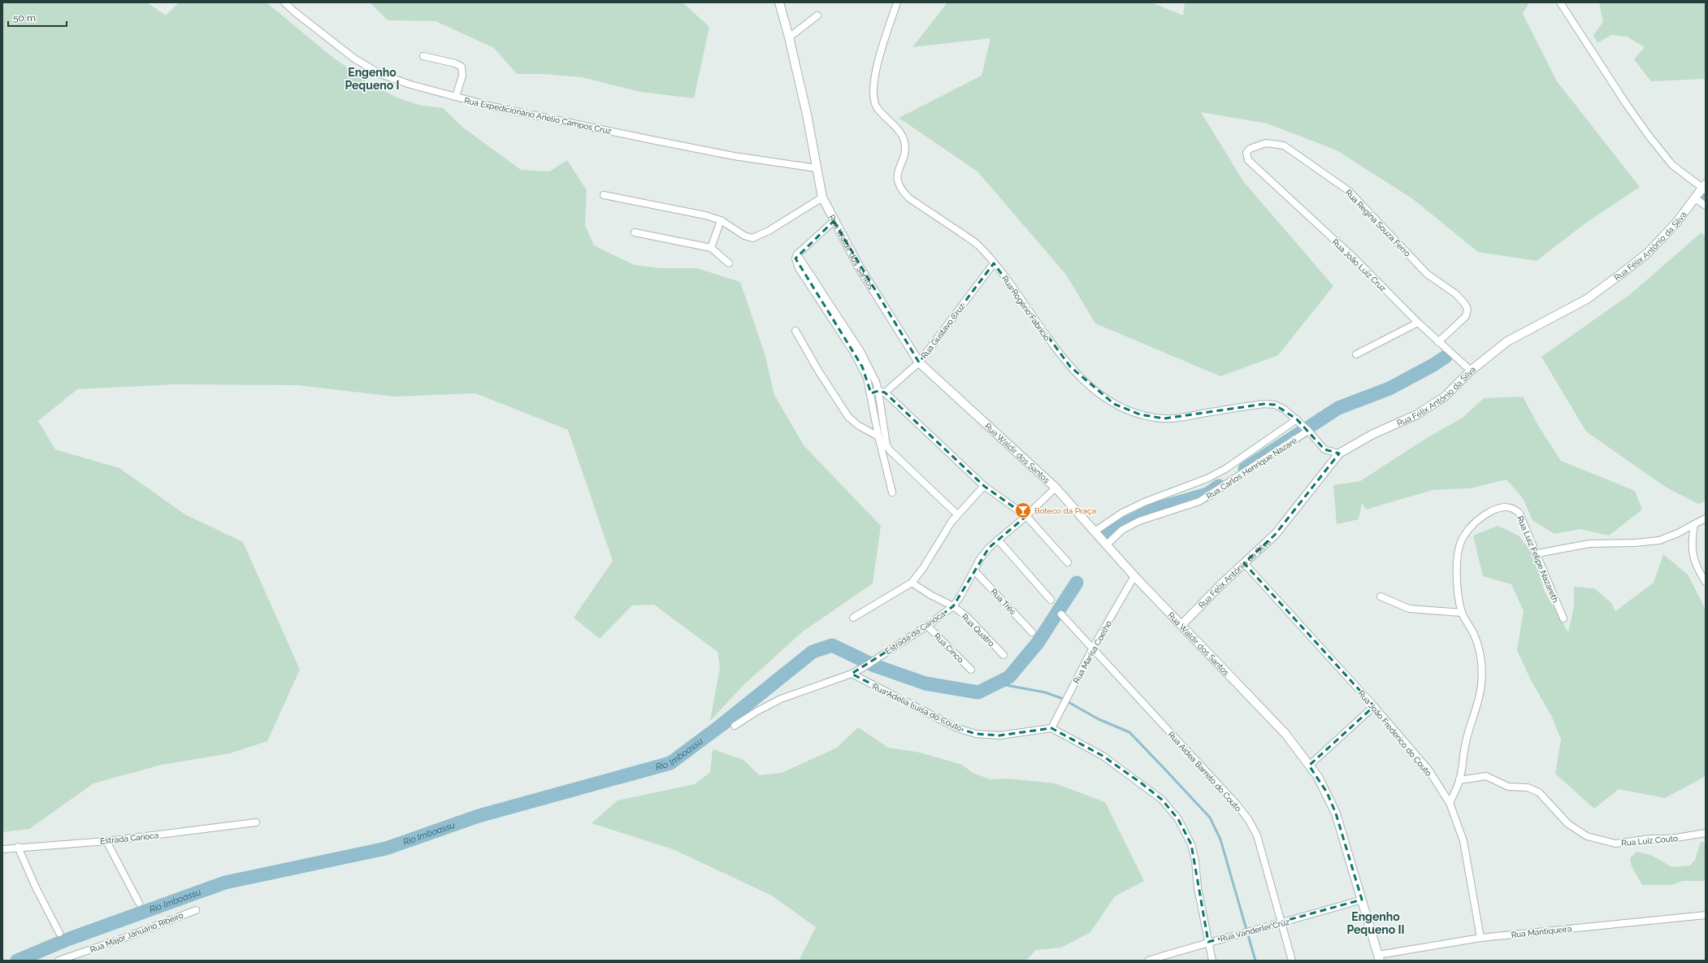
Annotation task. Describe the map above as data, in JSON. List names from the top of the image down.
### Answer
{
  "streets": {
    "street": [
      "Rua Expedicionário Anélio Campos Cruz",
      "Rua Regina Souza Ferro",
      "Rua Félix Antônio da Silva",
      "Rua Waldir dos Santos",
      "Rua João Luiz Cruz",
      "Rua Rogério Fabricio",
      "Rua Gustavo Cruz",
      "Rua Carlos Henrique Nazaré",
      "Rua Luiz Felipe Nazareth",
      "Rua Três",
      "Rua Quatro",
      "Estrada da Carioca",
      "Rua Cinco",
      "Rua Marisa Coelho",
      "Rua Adélia Luísa do Couto",
      "Rua João Frederico do Couto",
      "Rua Aidea Barreto do Couto",
      "Estrada Carioca",
      "Rua Luiz Couto",
      "Rua Vanderlei Cruz",
      "Rua Mantiqueira",
      "Rua Major Januário Ribeiro"
    ]
  },
  "crossings": [
    ["Rua Expedicionário Anélio Campos Cruz", "Rua Waldir dos Santos"],
    ["Rua Regina Souza Ferro", "Rua João Luiz Cruz"],
    ["Rua Félix Antônio da Silva", "Rua Waldir dos Santos"],
    ["Rua Félix Antônio da Silva", "Rua João Luiz Cruz"],
    ["Rua Félix Antônio da Silva", "Rua Rogério Fabricio"],
    ["Rua Félix Antônio da Silva", "Rua João Frederico do Couto"],
    ["Rua Waldir dos Santos", "Rua Gustavo Cruz"],
    ["Rua Waldir dos Santos", "Rua Carlos Henrique Nazaré"],
    ["Rua Waldir dos Santos", "Estrada da Carioca"],
    ["Rua Waldir dos Santos", "Rua Marisa Coelho"],
    ["Rua Waldir dos Santos", "Rua Vanderlei Cruz"],
    ["Rua Waldir dos Santos", "Rua Mantiqueira"],
    ["Rua Rogério Fabricio", "Rua Gustavo Cruz"],
    ["Rua Rogério Fabricio", "Rua Carlos Henrique Nazaré"],
    ["Rua Luiz Felipe Nazareth", "Rua João Frederico do Couto"],
    ["Rua Luiz Felipe Nazareth", "Rua Luiz Couto"],
    ["Rua Três", "Estrada da Carioca"],
    ["Rua Quatro", "Estrada da Carioca"],
    ["Estrada da Carioca", "Rua Cinco"],
    ["Estrada da Carioca", "Rua Adélia Luísa do Couto"],
    ["Rua Marisa Coelho", "Rua Adélia Luísa do Couto"],
    ["Rua Marisa Coelho", "Rua Aidea Barreto do Couto"],
    ["Rua João Frederico do Couto", "Rua Mantiqueira"],
    ["Rua Aidea Barreto do Couto", "Rua Vanderlei Cruz"]
  ],
  "districts": ["Engenho Pequeno I", "Engenho Pequeno II"],
  "water": ["Rio Imboassu"],
  "places": {
    "bar": ["Boteco da Praça"]
  },
  "scale_bar": "50 m"
}
